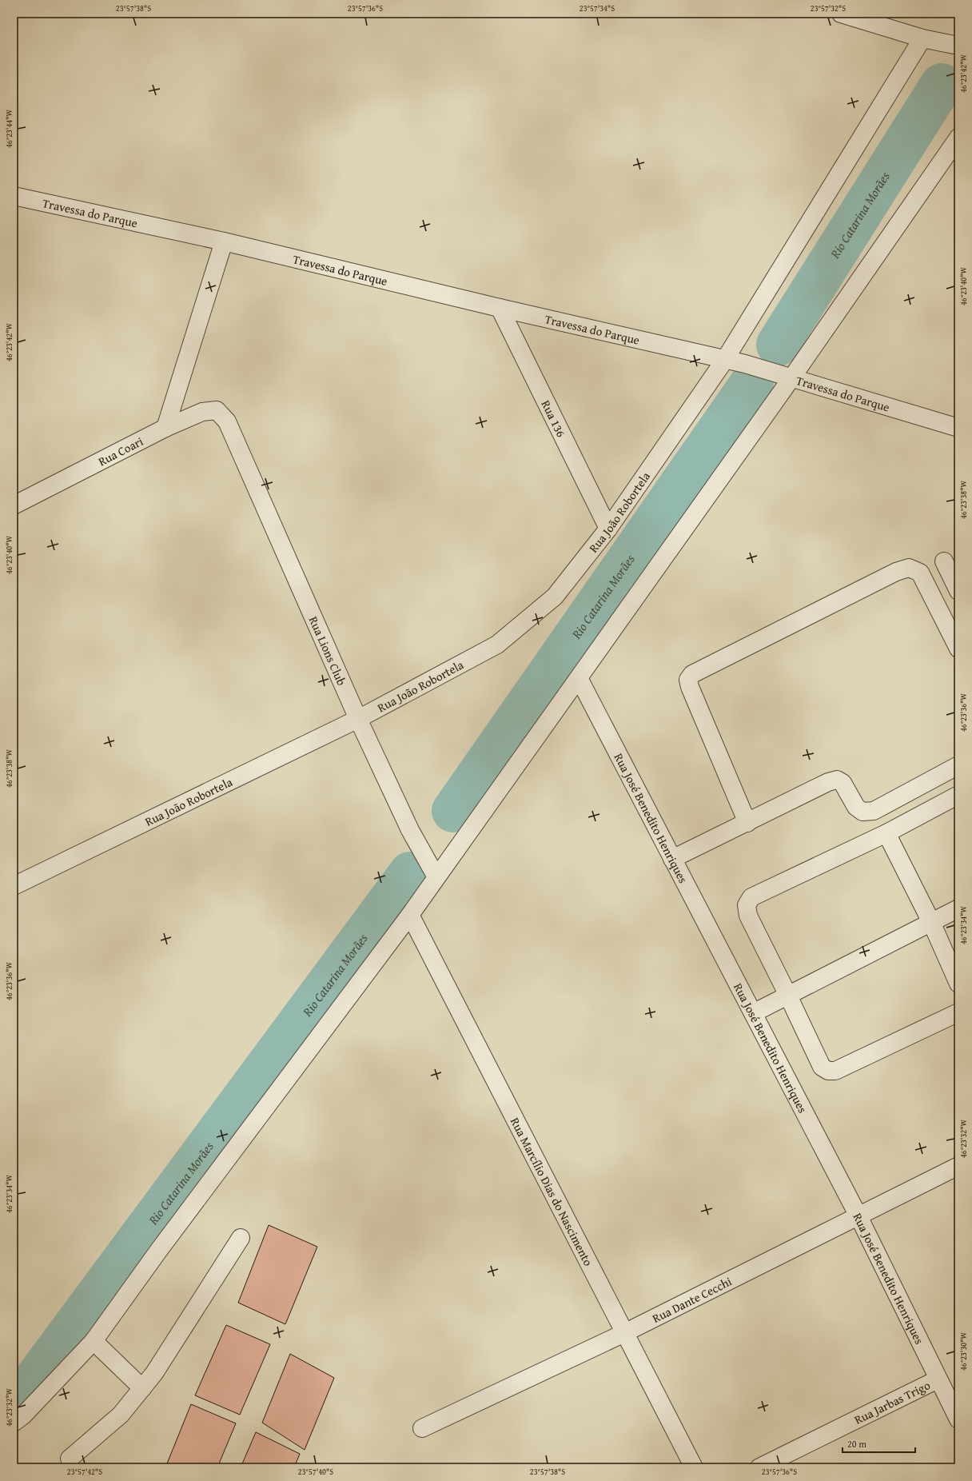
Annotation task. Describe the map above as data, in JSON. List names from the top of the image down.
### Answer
{
  "streets": {
    "street": [
      "Travessa do Parque",
      "Rua 136",
      "Rua Coari",
      "Rua João Robortela",
      "Rua Lions Club",
      "Rua José Benedito Henriques",
      "Rua Marcílio Dias do Nascimento",
      "Rua Dante Cecchi",
      "Rua Jarbas Trigo"
    ]
  },
  "crossings": [
    ["Travessa do Parque", "Rua 136"],
    ["Travessa do Parque", "Rua João Robortela"],
    ["Rua 136", "Rua João Robortela"],
    ["Rua Coari", "Rua Lions Club"],
    ["Rua João Robortela", "Rua Lions Club"],
    ["Rua José Benedito Henriques", "Rua Dante Cecchi"],
    ["Rua José Benedito Henriques", "Rua Jarbas Trigo"],
    ["Rua Marcílio Dias do Nascimento", "Rua Dante Cecchi"]
  ],
  "water": ["Rio Catarina Morães"],
  "scale_bar": "20 m",
  "coordinates": [
    "23°57'38\"S",
    "23°57'36\"S",
    "23°57'34\"S",
    "23°57'32\"S",
    "46°23'42\"W",
    "46°23'44\"W",
    "46°23'40\"W",
    "46°23'38\"W",
    "46°23'36\"W",
    "46°23'34\"W",
    "46°23'32\"W",
    "46°23'30\"W",
    "23°57'42\"S",
    "23°57'40\"S"
  ]
}
